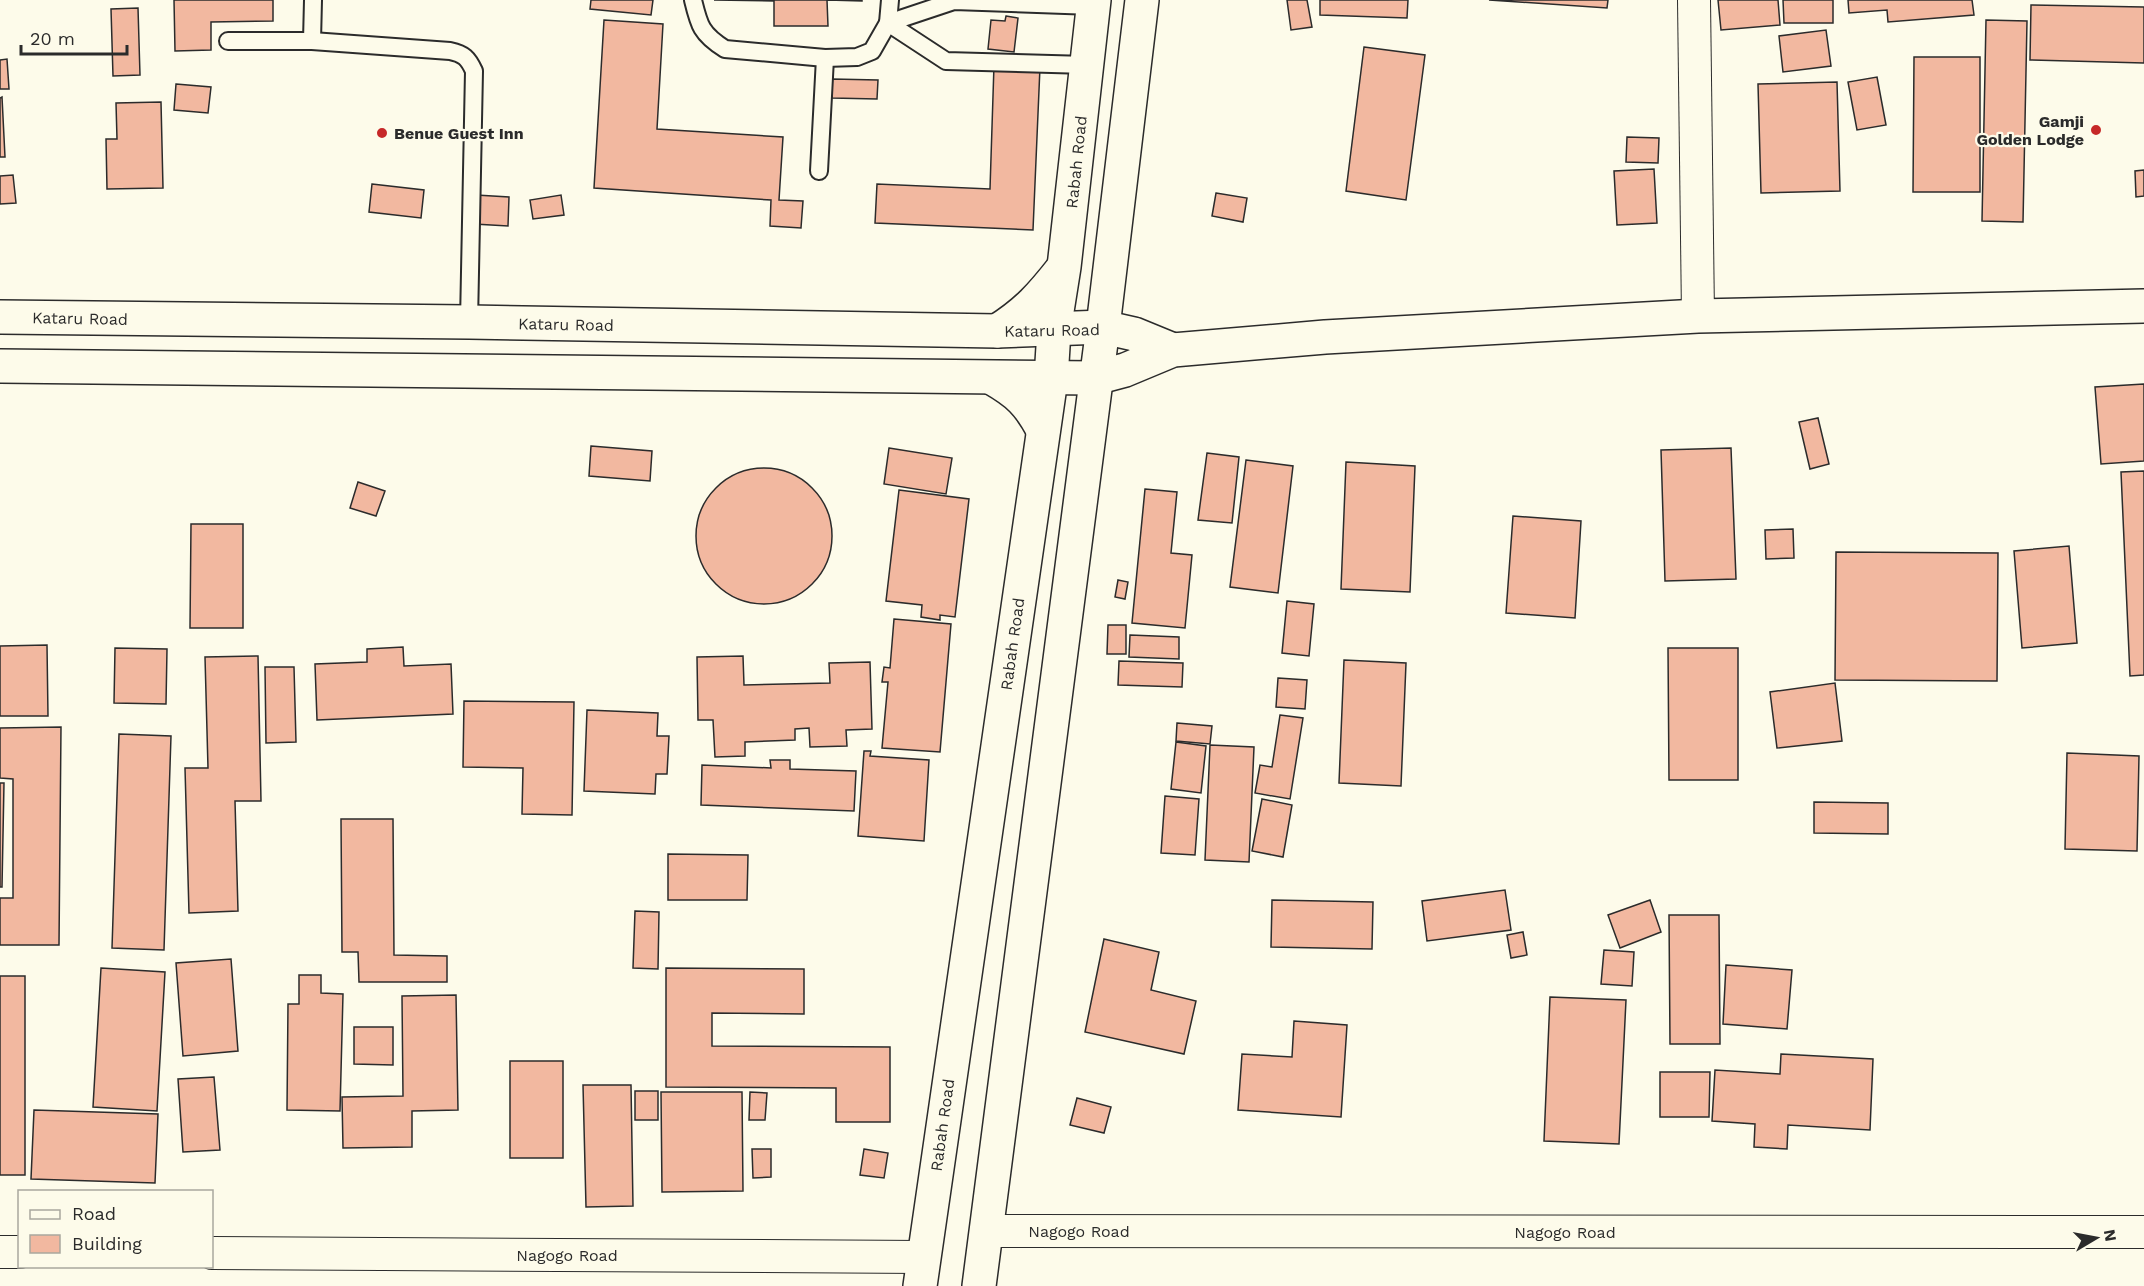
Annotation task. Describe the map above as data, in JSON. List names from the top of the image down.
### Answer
{
  "streets": {
    "street": ["Rabah Road", "Kataru Road", "Nagogo Road"]
  },
  "crossings": [
    ["Rabah Road", "Kataru Road"],
    ["Rabah Road", "Nagogo Road"]
  ],
  "places": ["Gamji Golden Lodge", "Benue Guest Inn"],
  "legend": ["Road", "Building"],
  "scale_bar": "20 m",
  "north": "right"
}
